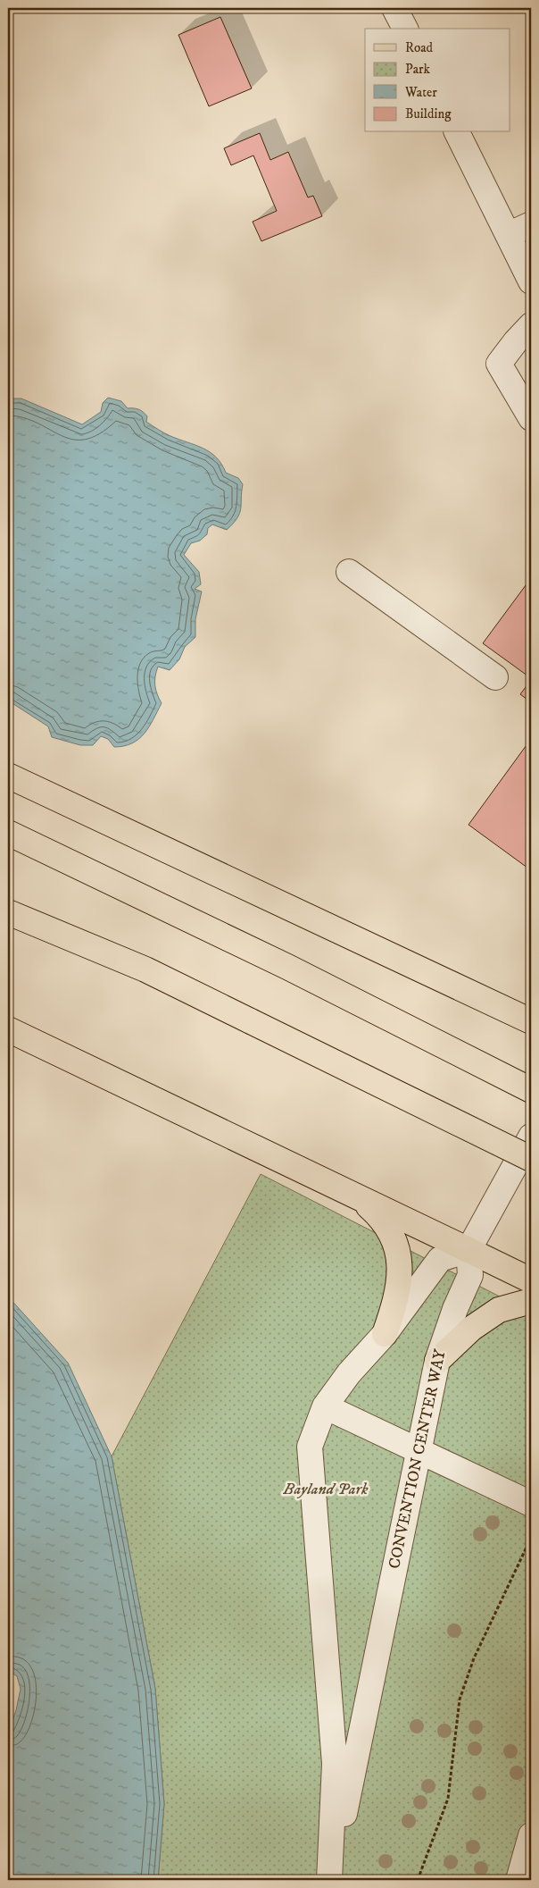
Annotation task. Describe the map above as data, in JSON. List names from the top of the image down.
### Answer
{
  "streets": {
    "street": ["CONVENTION CENTER WAY"]
  },
  "parks": ["Bayland Park"],
  "legend": [
    "Road",
    "Park",
    "Water",
    "Building"
  ]
}
